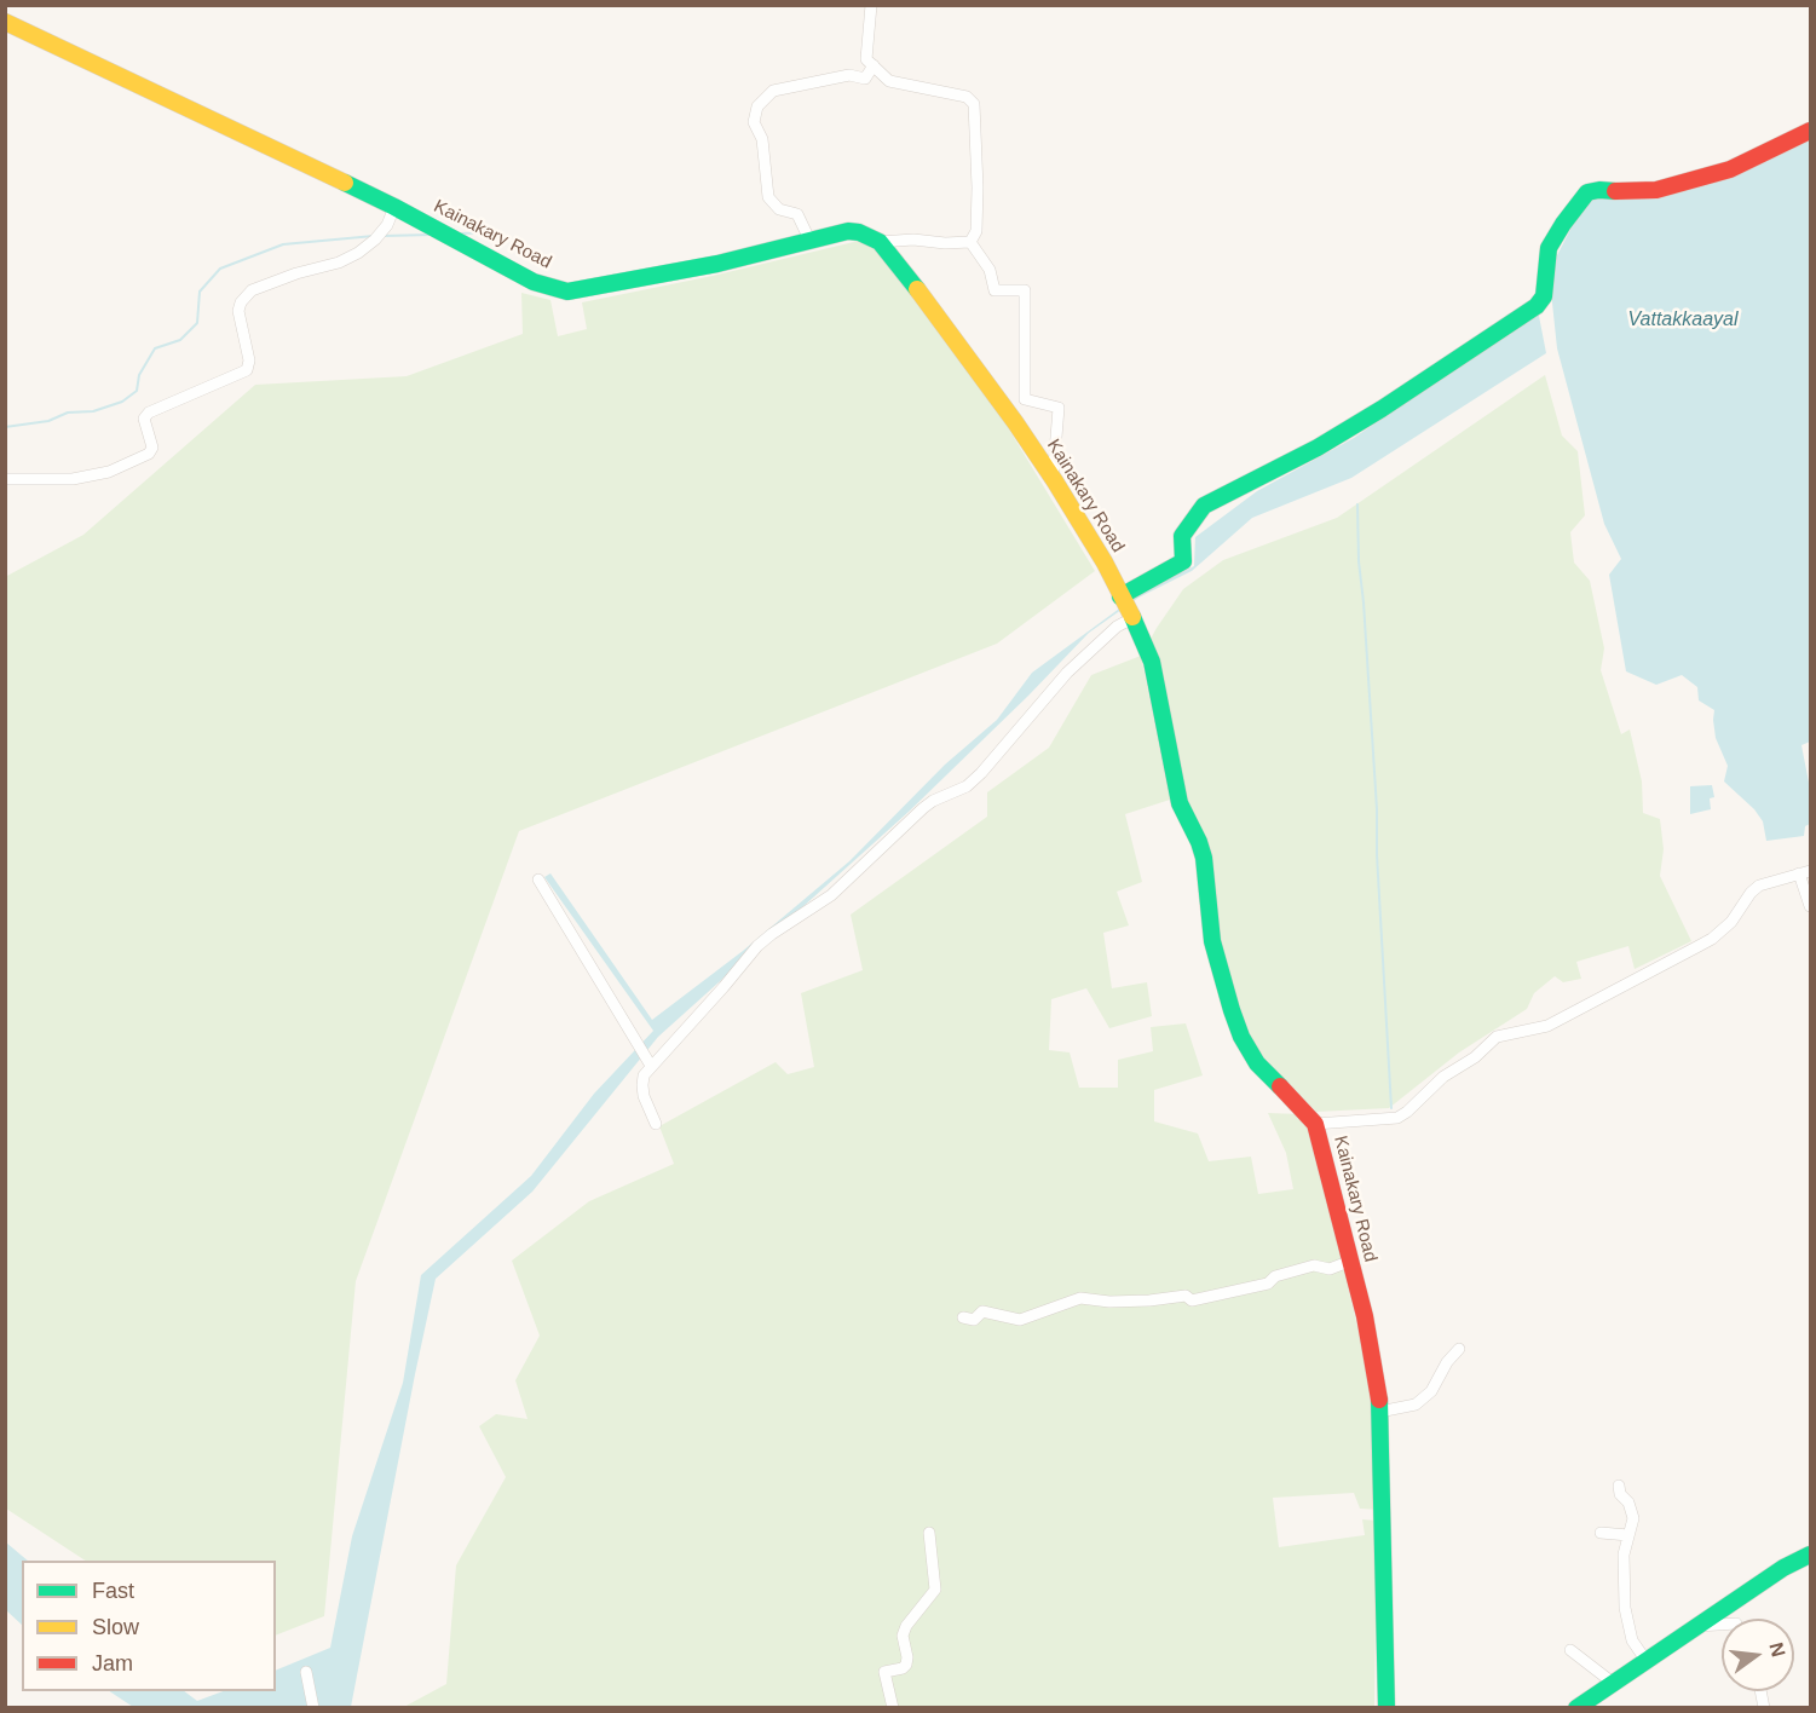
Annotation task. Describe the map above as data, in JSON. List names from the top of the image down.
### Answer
{
  "streets": {
    "main road": ["Kainakary Road"]
  },
  "water": ["Vattakkaayal"],
  "legend": ["Fast", "Slow", "Jam"],
  "north": "right"
}
